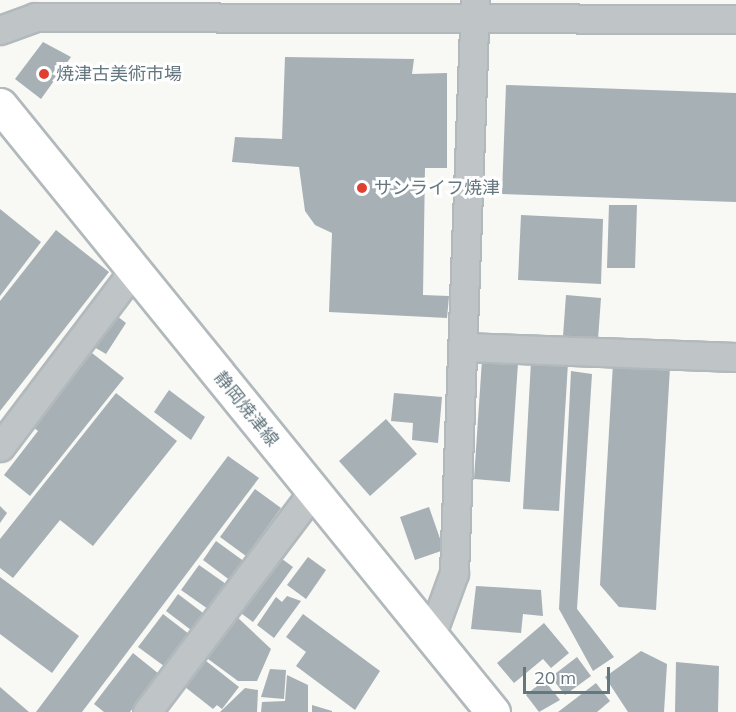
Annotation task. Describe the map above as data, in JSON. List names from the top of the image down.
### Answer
{
  "streets": {
    "main road": ["静岡焼津線"]
  },
  "places": ["焼津古美術市場", "サンライフ焼津"],
  "scale_bar": "20 m"
}
